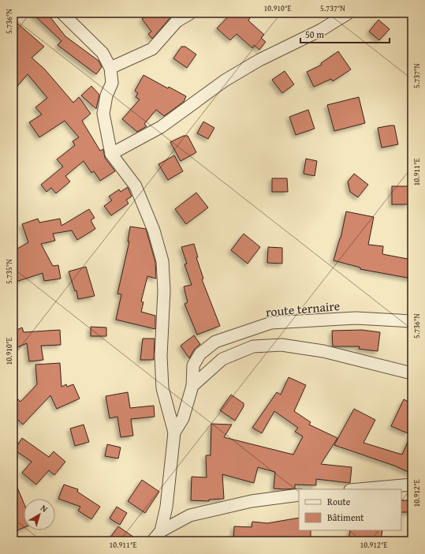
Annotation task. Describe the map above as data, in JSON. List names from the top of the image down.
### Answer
{
  "streets": {
    "street": ["route ternaire"]
  },
  "legend": ["Route", "Bâtiment"],
  "scale_bar": "50 m",
  "north": "top right",
  "coordinates": [
    "10.910°E",
    "5.737°N",
    "5.736°N",
    "10.911°E",
    "5.735°N",
    "10.912°E"
  ]
}
